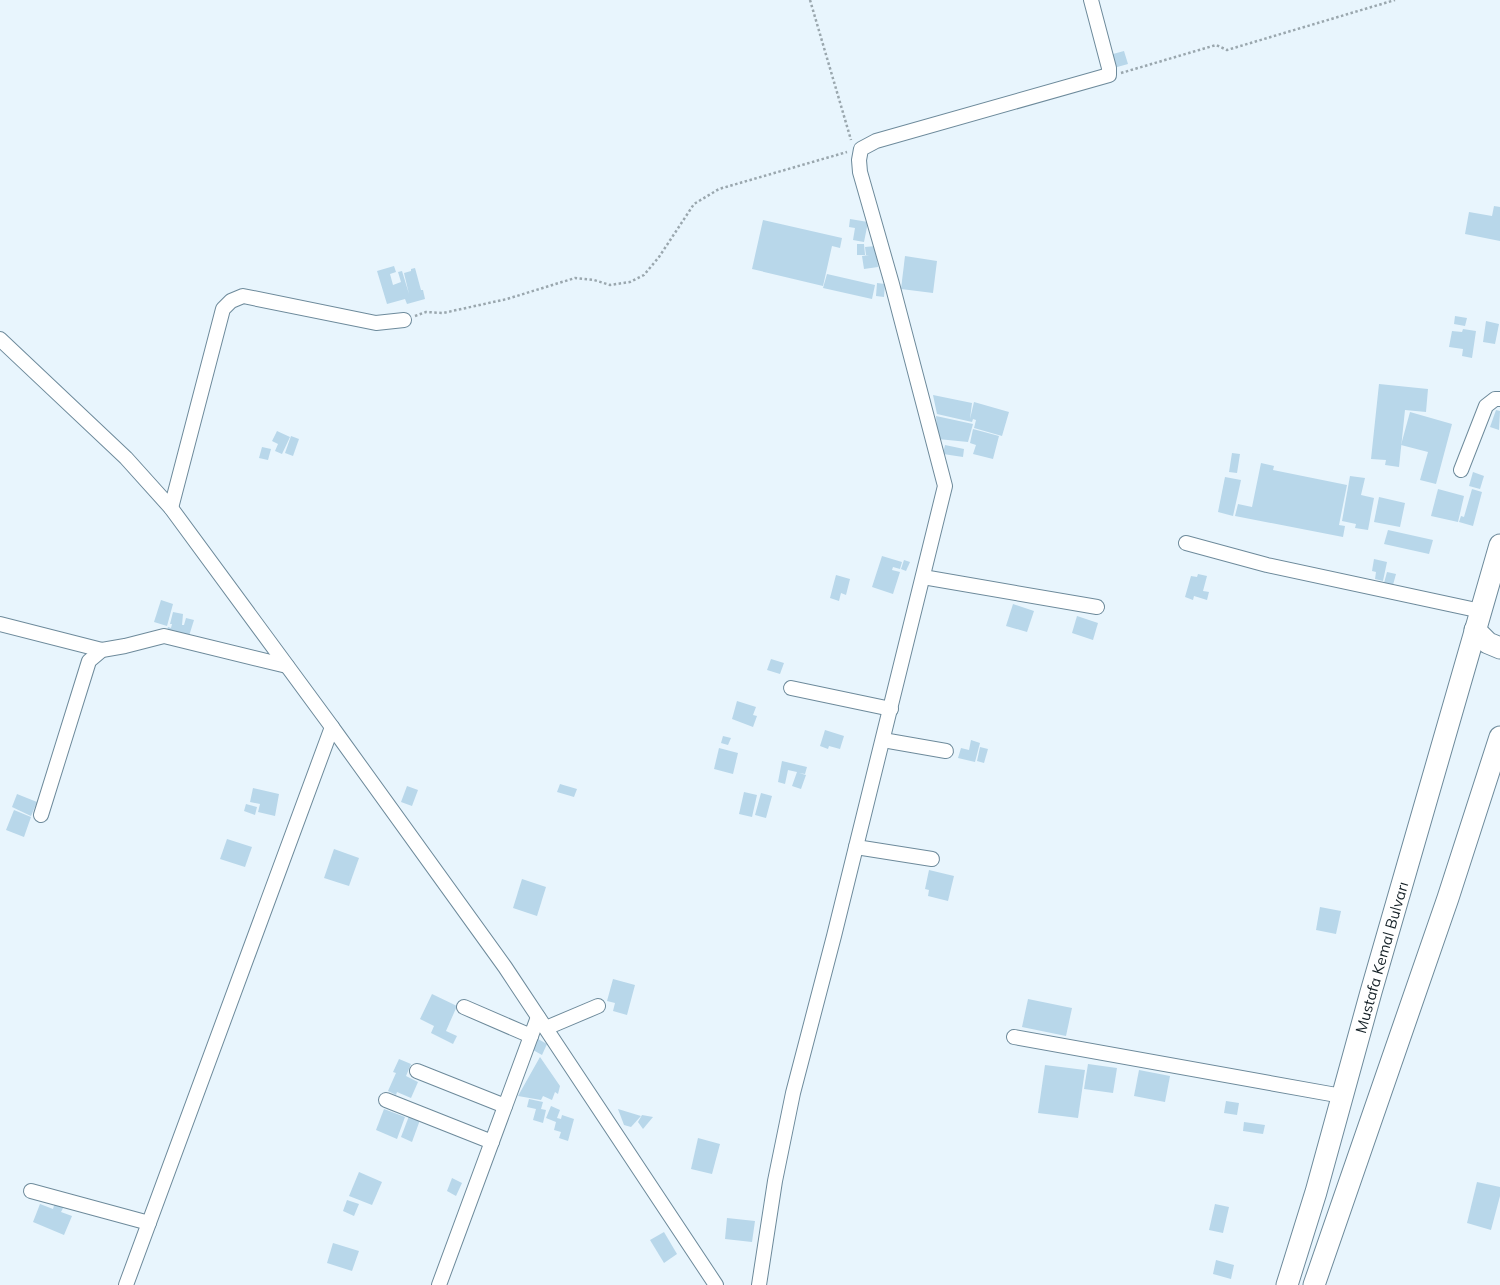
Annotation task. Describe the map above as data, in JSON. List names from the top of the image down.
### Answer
{
  "streets": {
    "highway": ["Mustafa Kemal Bulvarı"]
  }
}
